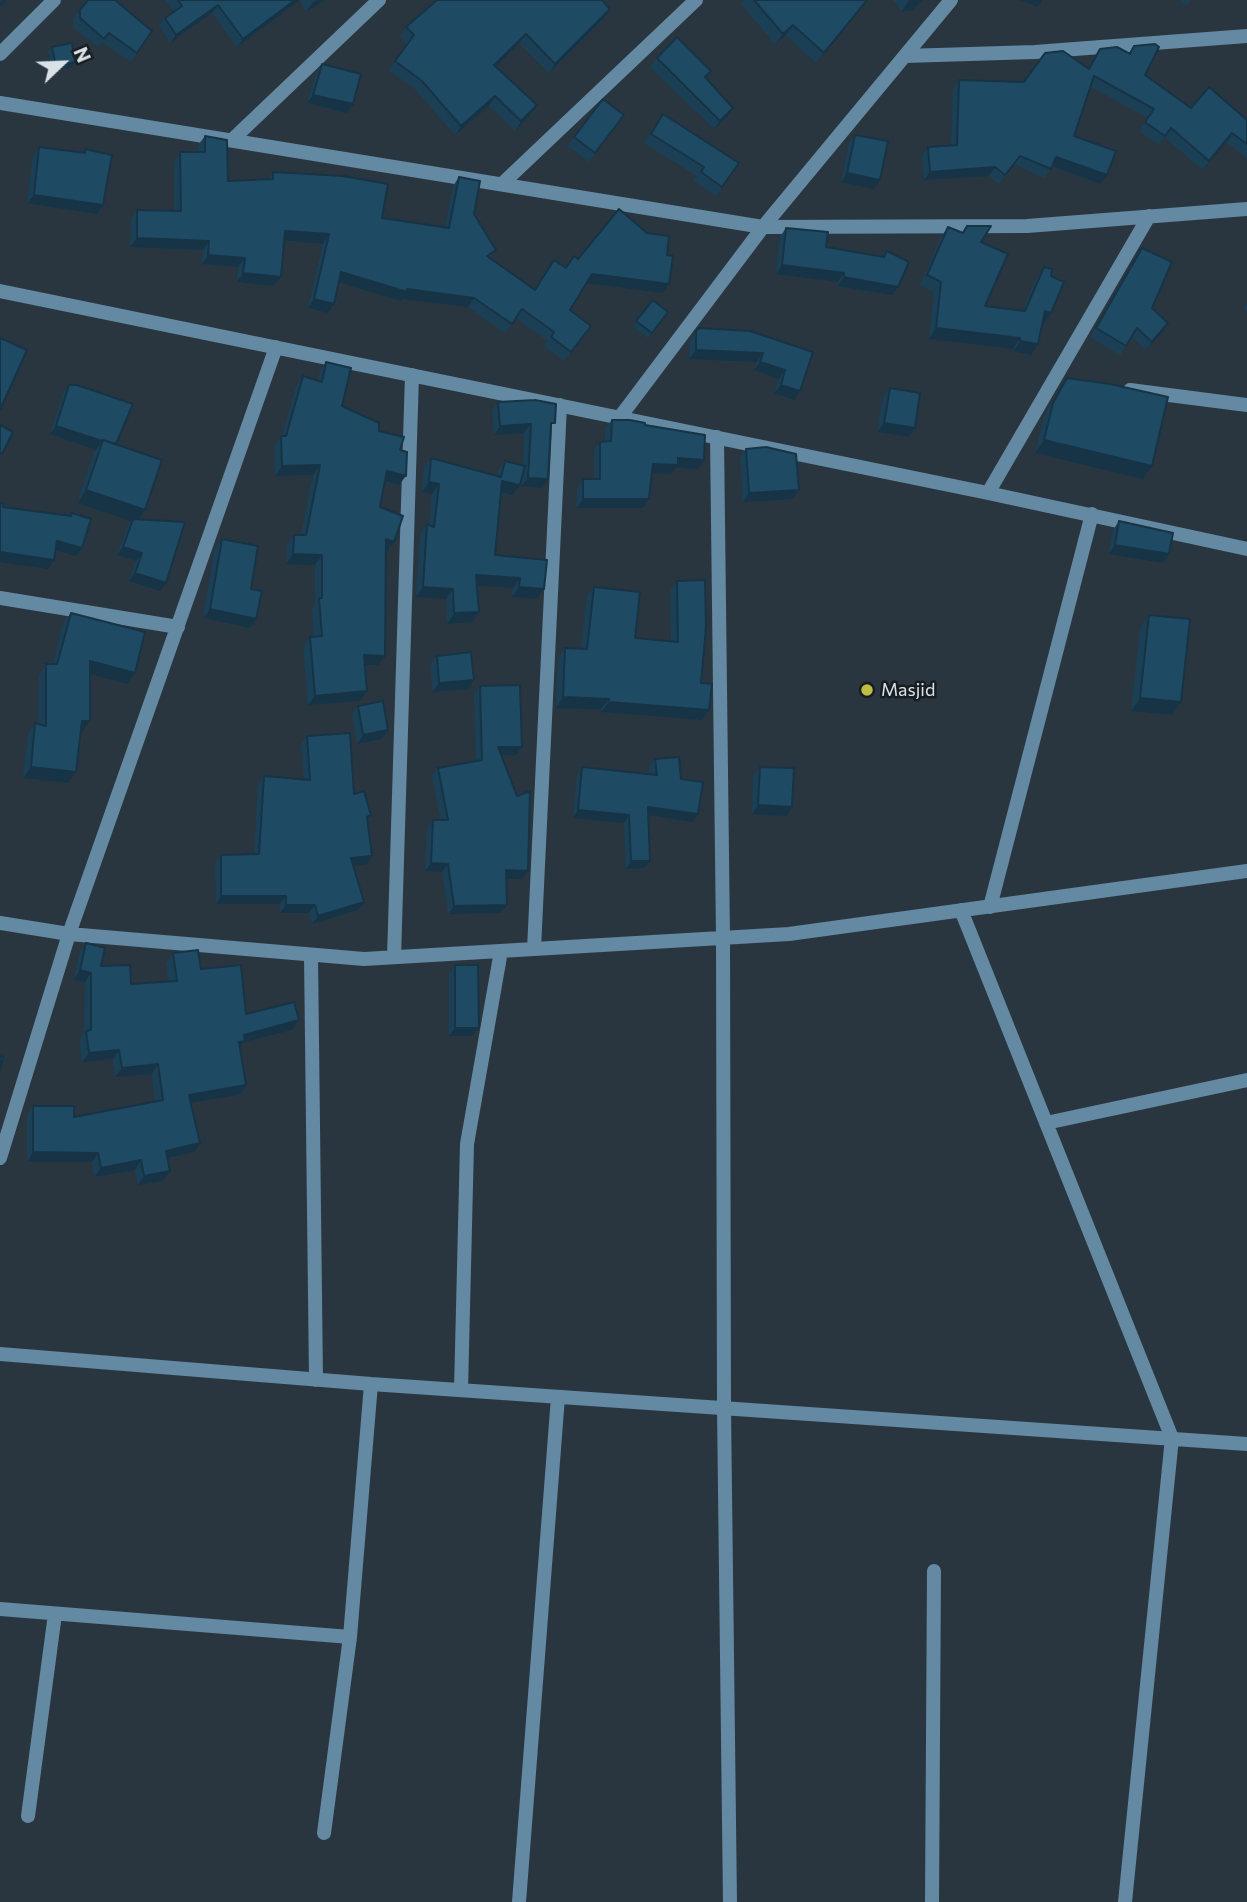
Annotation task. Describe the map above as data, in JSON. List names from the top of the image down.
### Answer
{
  "places": ["Masjid"],
  "north": "top right"
}
